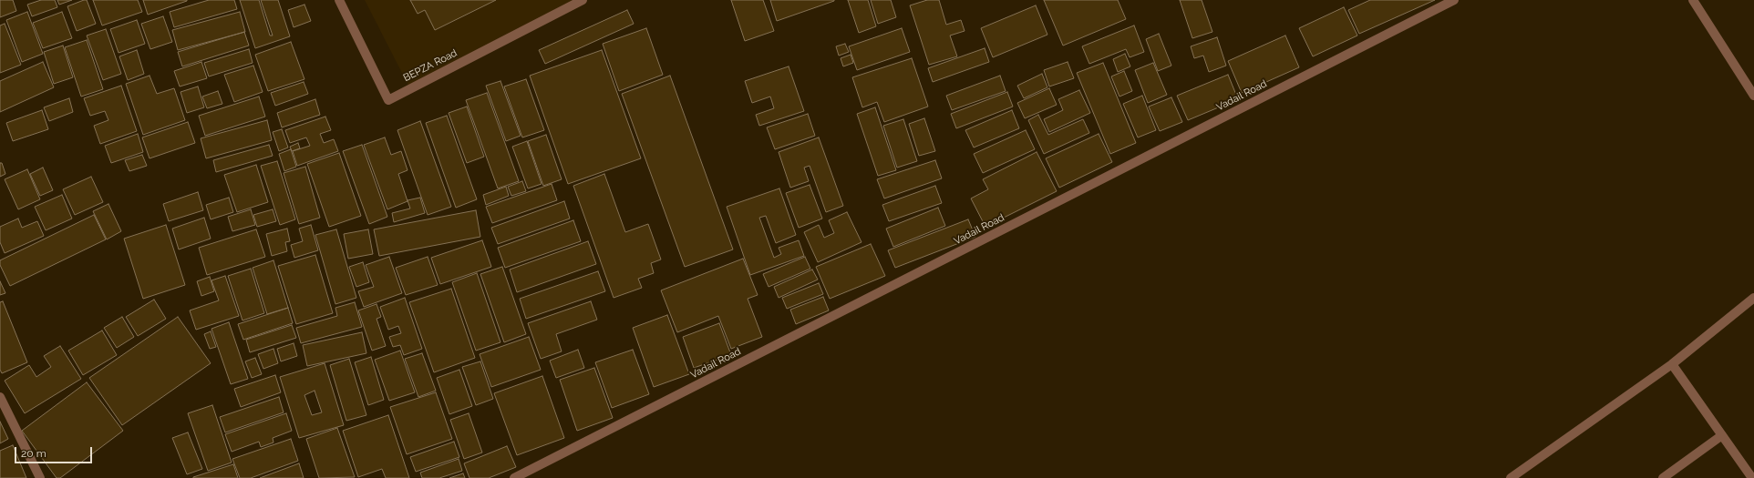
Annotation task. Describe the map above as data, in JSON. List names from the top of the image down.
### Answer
{
  "streets": {
    "street": ["BEPZA Road", "Vadail Road"]
  },
  "scale_bar": "20 m"
}
